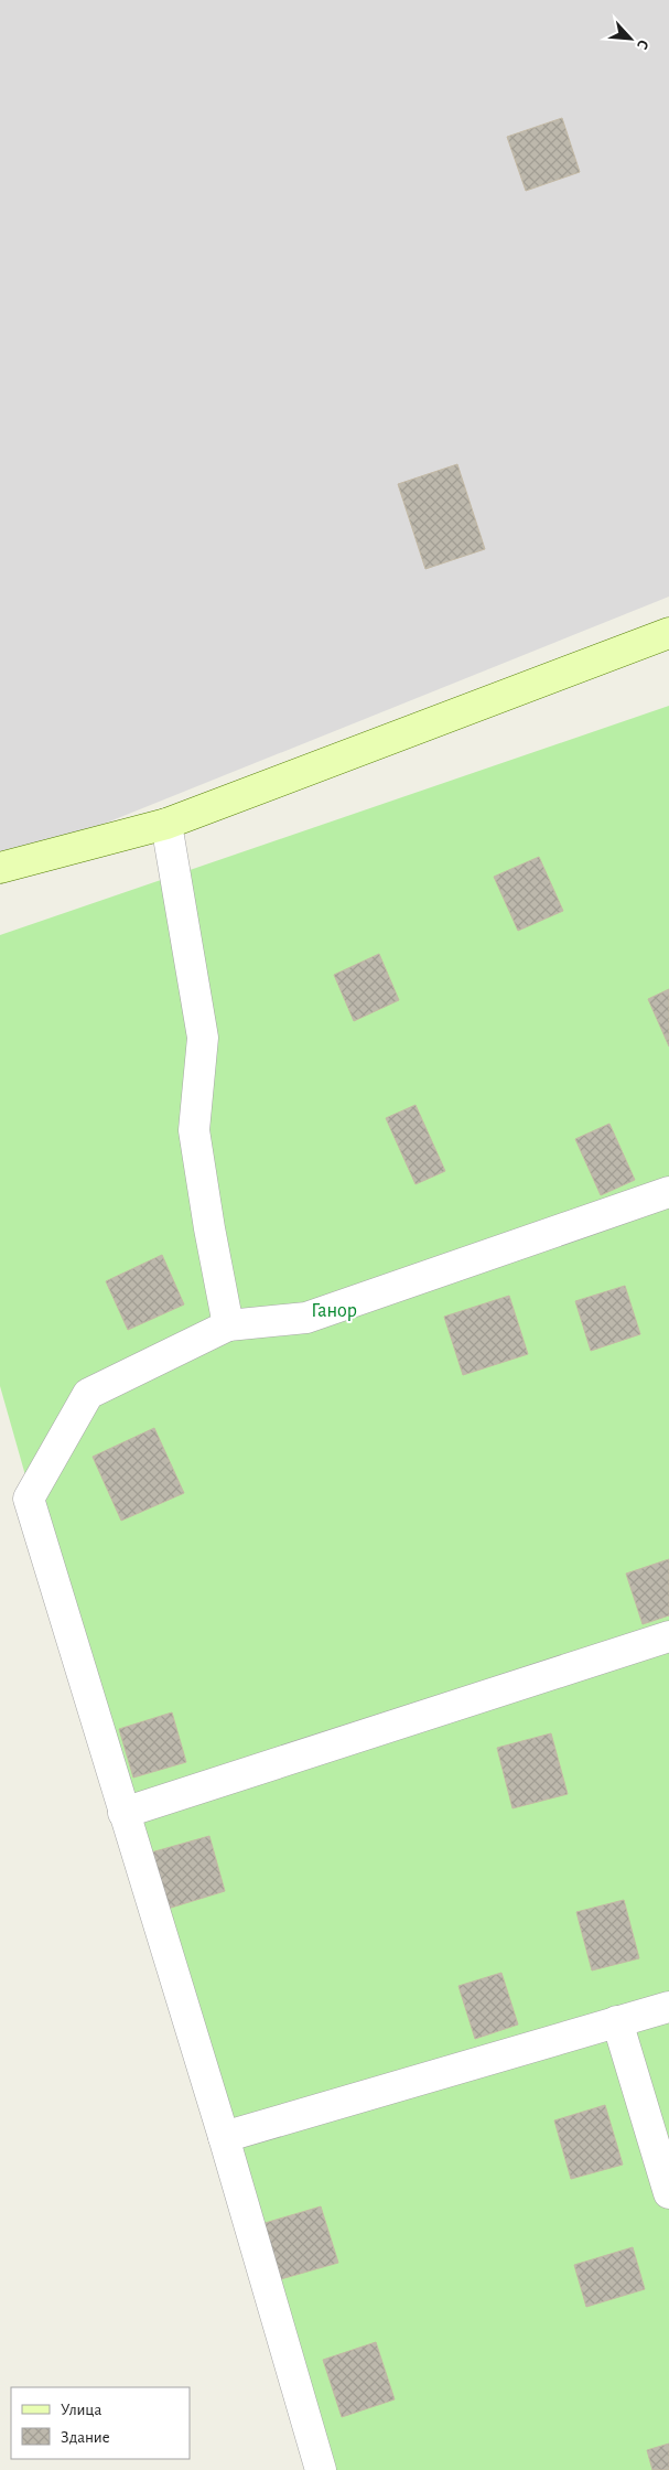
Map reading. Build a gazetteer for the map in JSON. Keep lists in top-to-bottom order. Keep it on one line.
{"parks":["Ганор"],"legend":["Улица","Здание"],"north":"bottom right"}
